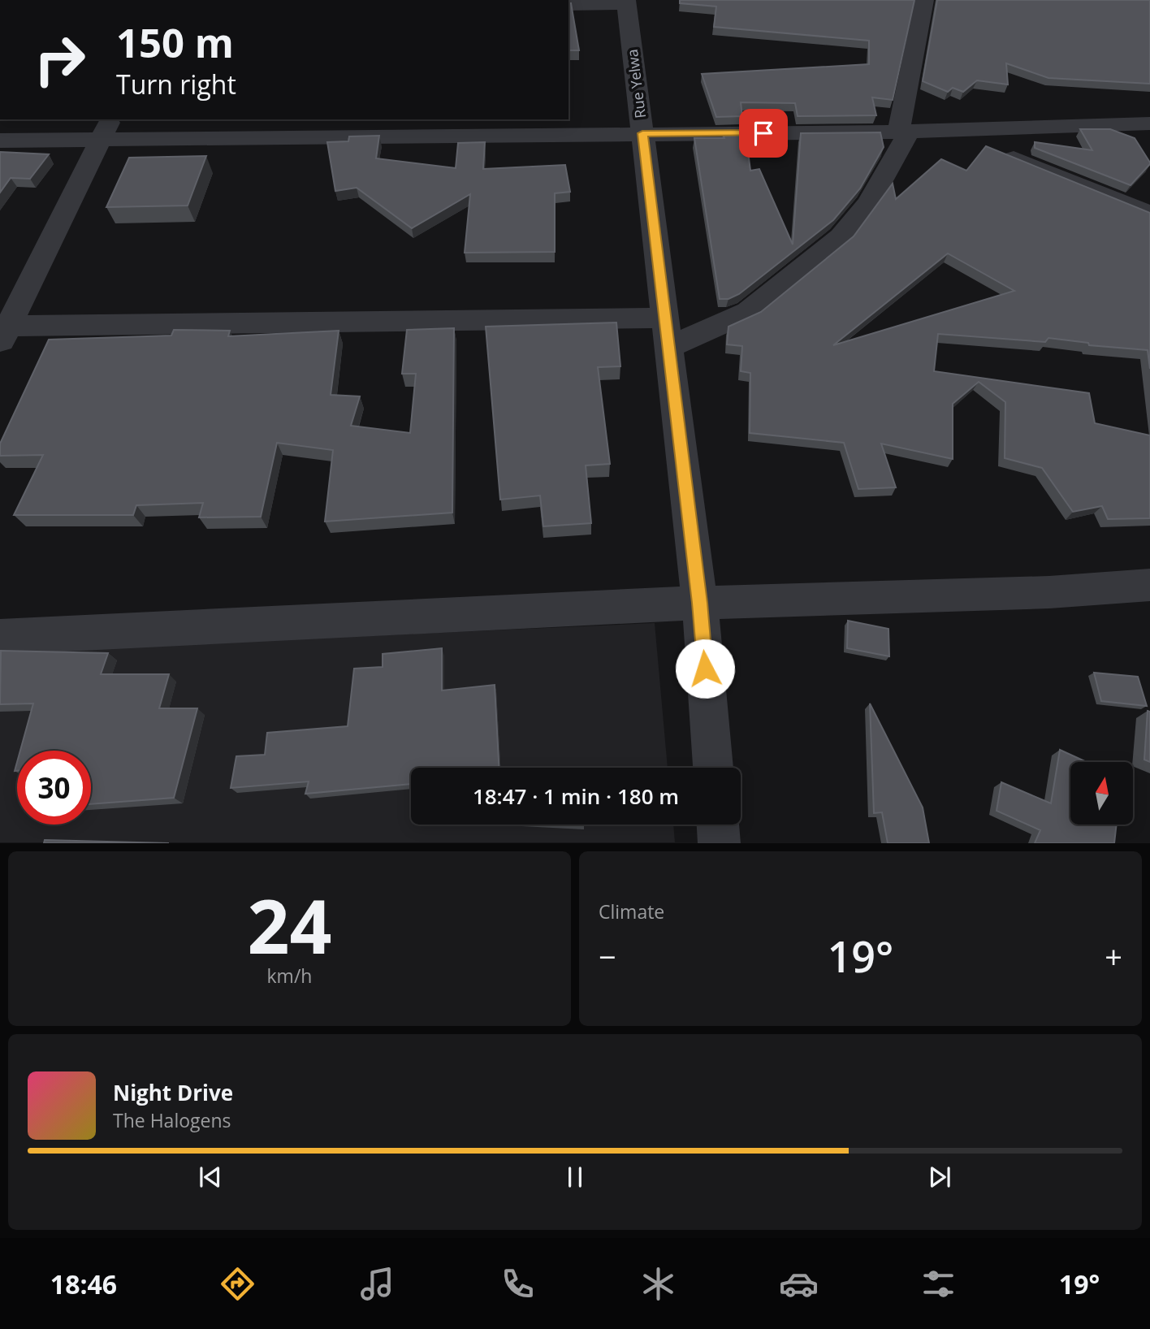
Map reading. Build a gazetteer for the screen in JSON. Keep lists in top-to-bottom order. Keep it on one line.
{"streets":{"street":["Rue Yelwa"]},"north":"top","page":{"turn":["150 m","Turn right"],"limit":"30","trip":"18:47 · 1 min · 180 m","tile":[["24","km/h"],"Climate"],"heat":["−","19°","+"],"song":["Night Drive","The Halogens"],"tabs":["18:46","19°"]}}
